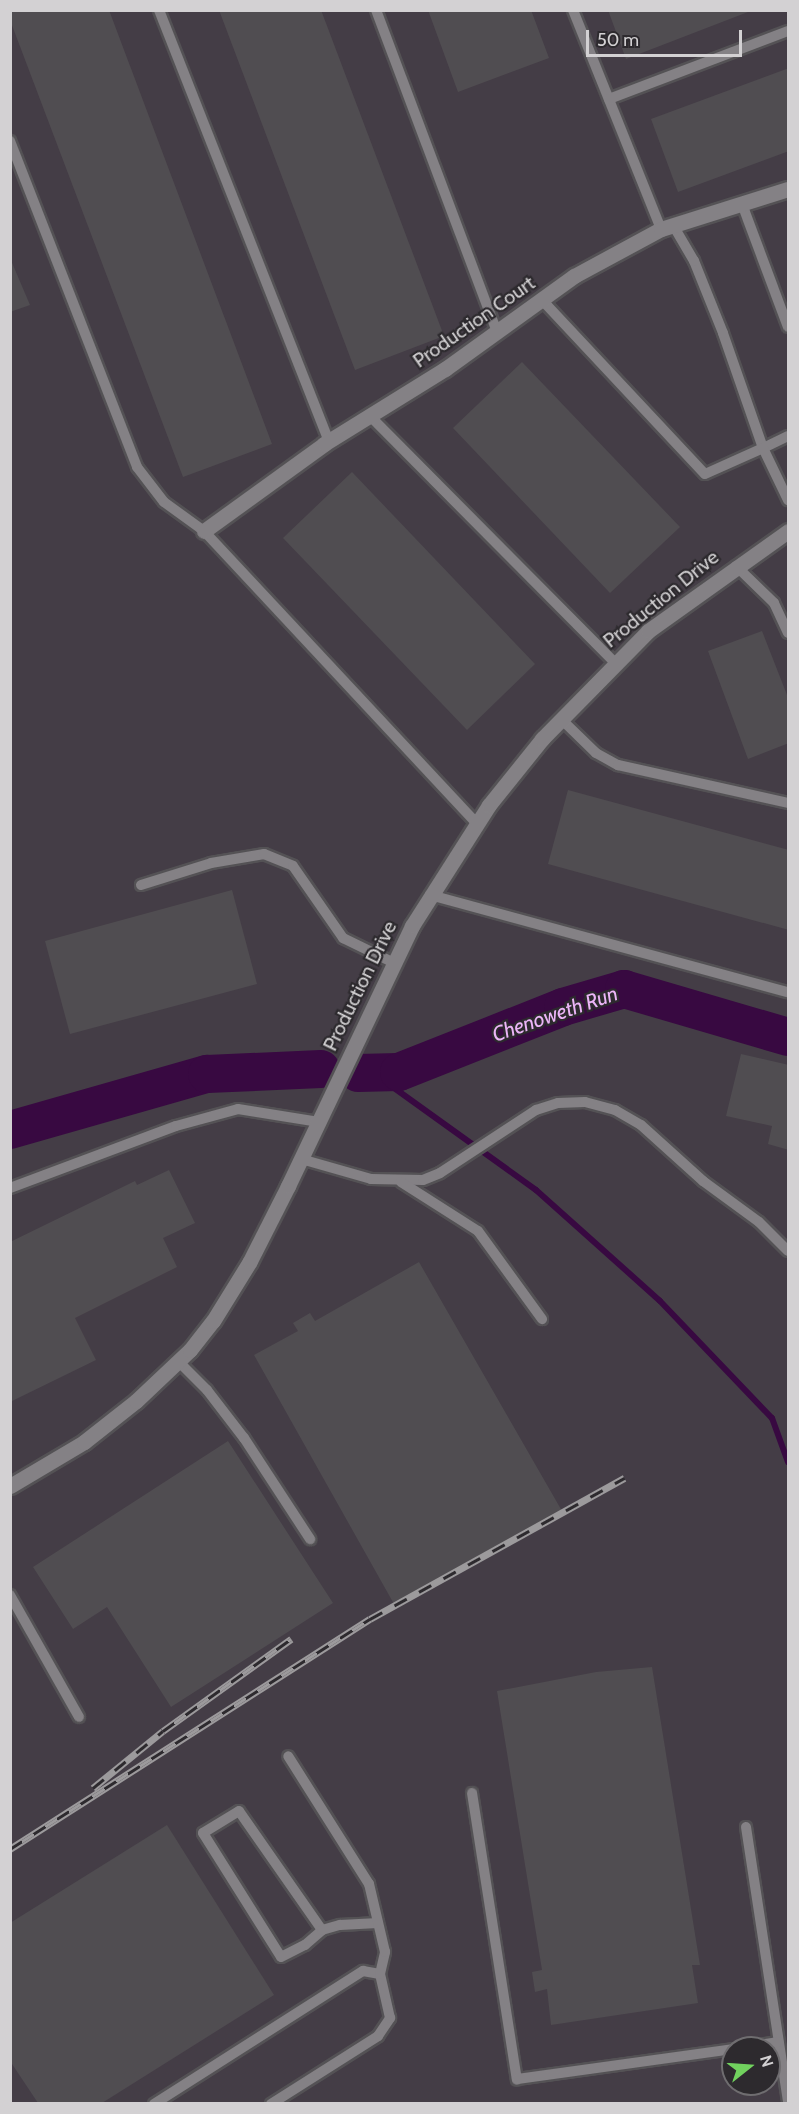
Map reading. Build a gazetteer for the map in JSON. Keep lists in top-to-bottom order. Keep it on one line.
{"streets":{"street":["Production Court","Production Drive"]},"water":["Chenoweth Run"],"scale_bar":"50 m","north":"right"}
